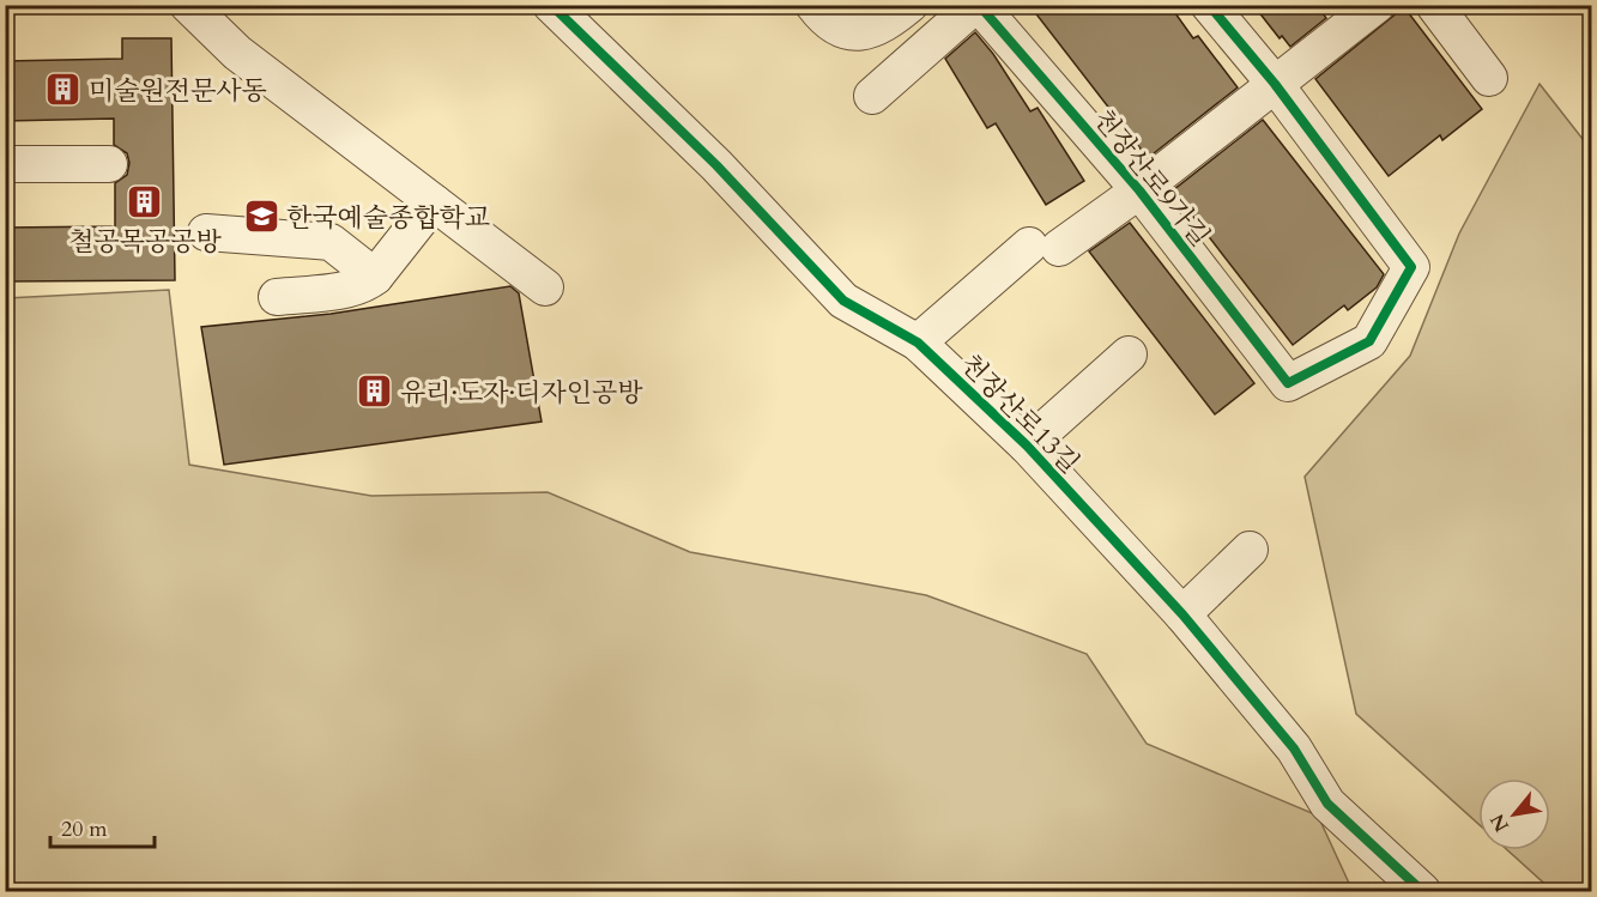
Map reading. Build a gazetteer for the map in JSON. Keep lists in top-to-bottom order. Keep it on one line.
{"streets":{"street":["천장산로9가길","천장산로13길"]},"crossings":[["천장산로9가길","천장산로13길"]],"places":{"building":["미술원전문사동","철공목공공방","유리·도자·디자인공방"],"school or university":["한국예술종합학교"]},"scale_bar":"20 m","north":"bottom left"}
